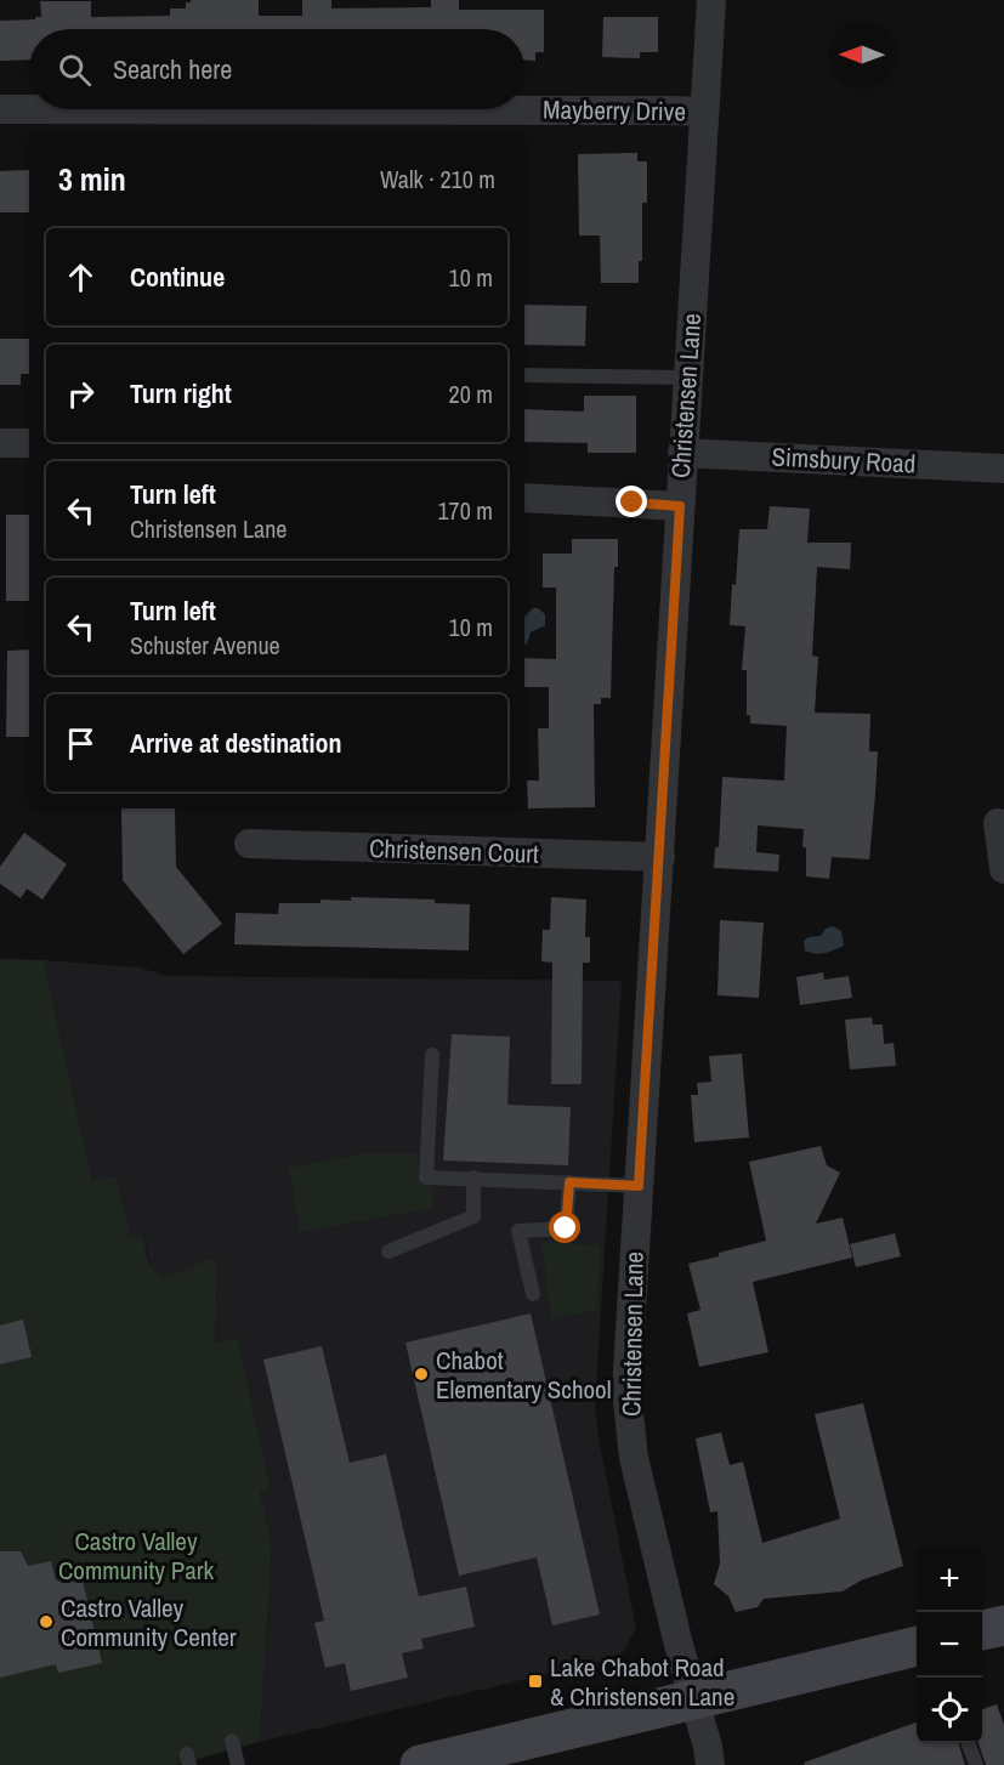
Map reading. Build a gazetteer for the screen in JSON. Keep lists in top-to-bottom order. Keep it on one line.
{"streets":{"street":["Mayberry Drive","Christensen Lane","Simsbury Road","Christensen Court"]},"crossings":[["Mayberry Drive","Christensen Lane"],["Christensen Lane","Simsbury Road"],["Christensen Lane","Christensen Court"]],"parks":["Castro Valley Community Park"],"places":{"other":["Chabot Elementary School","Castro Valley Community Center"],"transit":["Lake Chabot Road & Christensen Lane"]},"north":"left","page":{"search":"Search here","heading":["3 min","Walk · 210 m"],"list":[["Continue","10 m"],["Turn right","20 m"],["Turn left","Christensen Lane","170 m"],["Turn left","Schuster Avenue","10 m"],"Arrive at destination"],"map_buttons":["+","−"]}}
